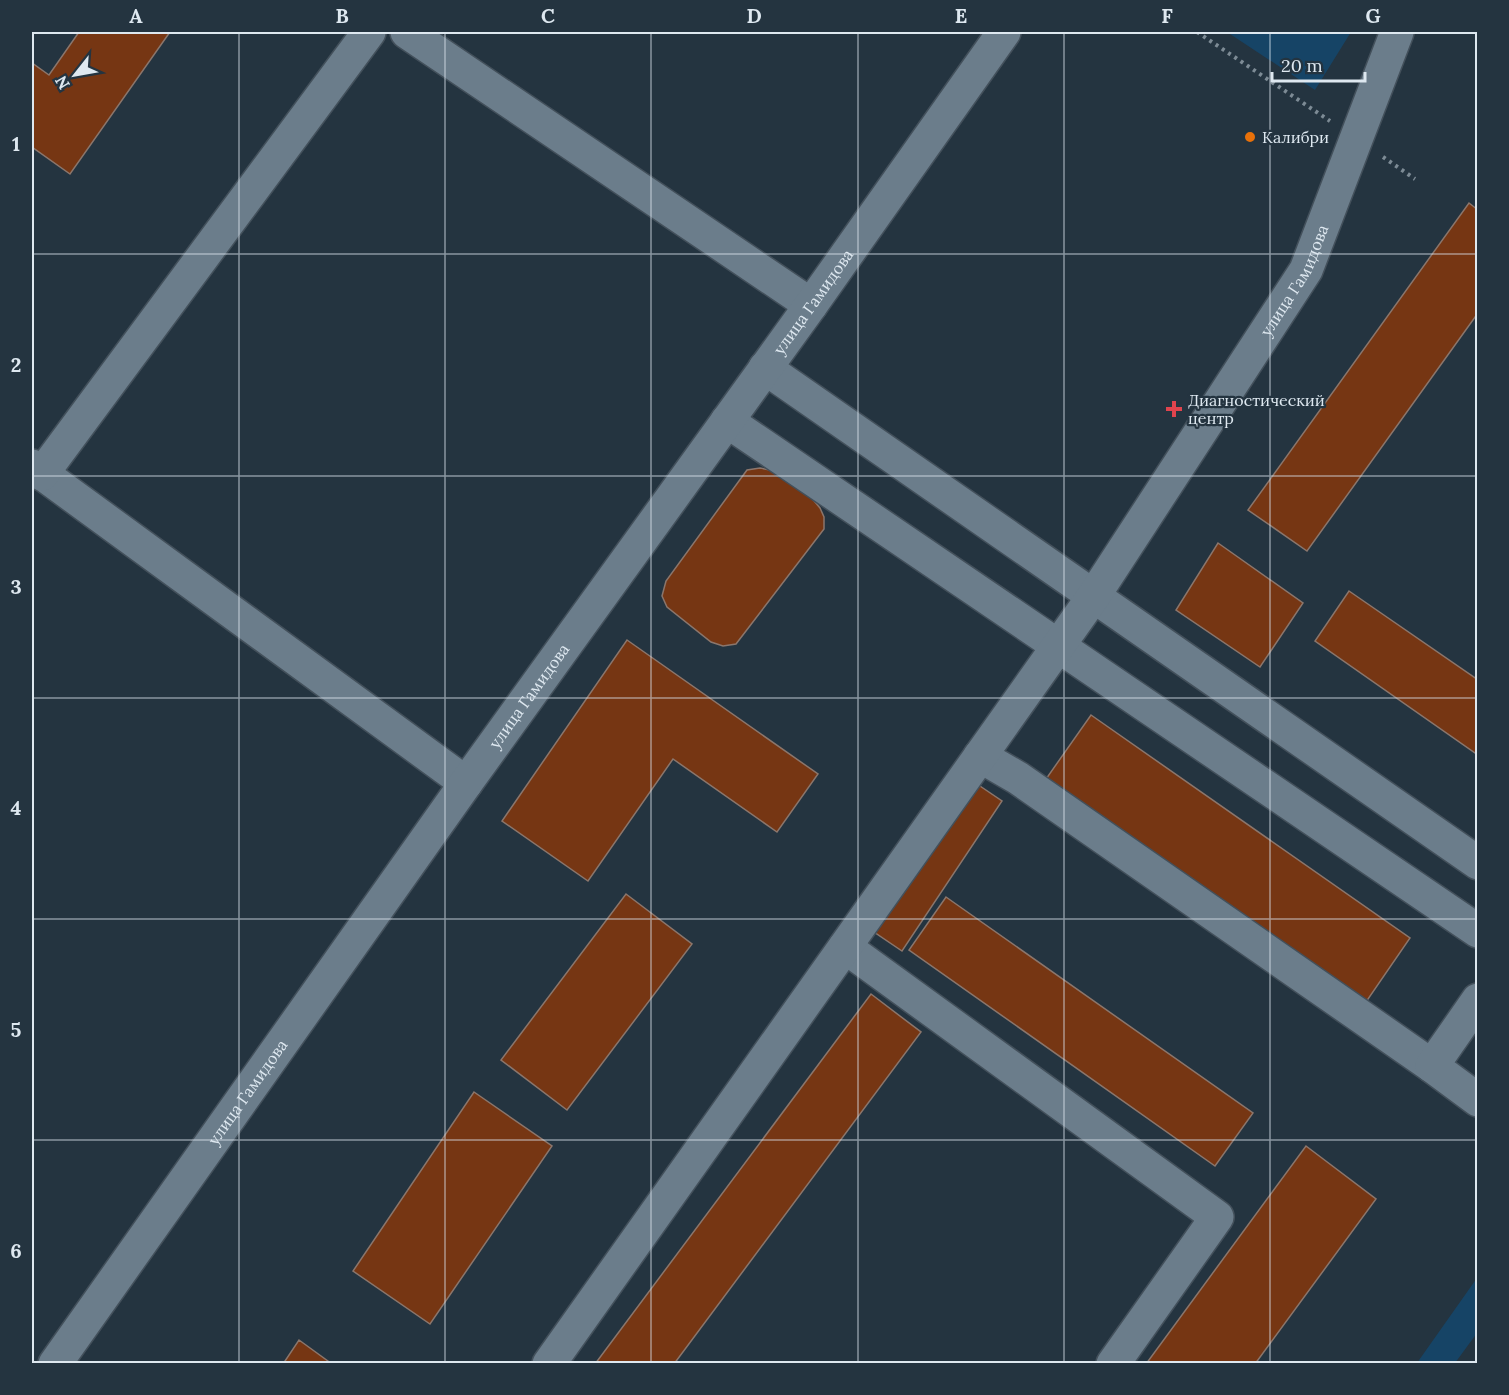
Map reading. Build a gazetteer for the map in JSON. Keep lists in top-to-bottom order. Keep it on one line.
{"streets":{"street":["улица Гамидова"]},"places":{"other":["Калибри"],"health":["Диагностический центр"]},"scale_bar":"20 m","north":"bottom left","grid":{"columns":["A","B","C","D","E","F","G"],"rows":["1","2","3","4","5","6"]}}
